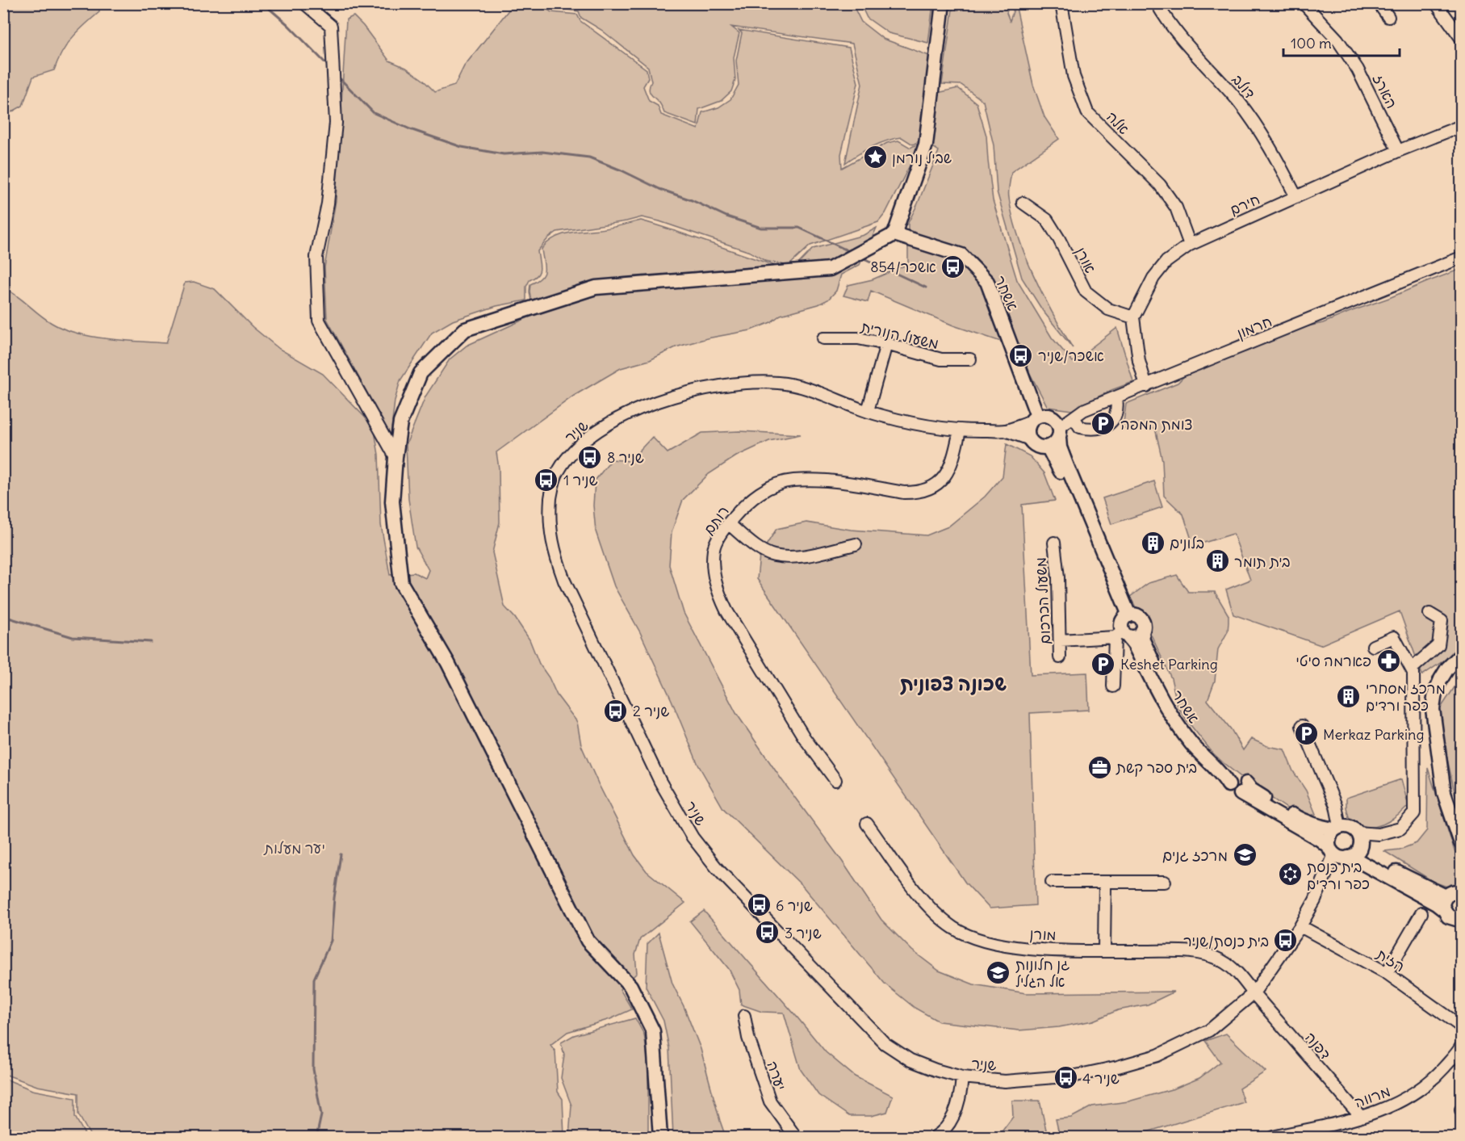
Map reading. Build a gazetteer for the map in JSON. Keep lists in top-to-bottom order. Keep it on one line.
{"streets":{"main road":["אשחר"],"street":["דולב","הארז","אלה","חירם","אורן","חרמון","משעול הנורית","שניר","רותם","משעול הכרכום","מורן","הזית","דפנה","יערה","מרווה"]},"crossings":[["דולב","חירם"],["הארז","חירם"],["אלה","חירם"],["חירם","אורן"],["אשחר","חרמון"],["אשחר","שניר"],["חרמון","שניר"],["שניר","רותם"],["שניר","מורן"],["שניר","הזית"],["שניר","דפנה"],["מורן","דפנה"],["דפנה","מרווה"]],"districts":["שכונה צפונית"],"parks":["יער מעלות"],"places":{"place":["שביל נורמן"],"bus stop":["אשכר/854","אשכר/שניר","שניר 8","שניר 1","שניר 2","שניר 6","שניר 3","בית כנסת/שניר","שניר 4"],"parking":["צומת המפה","Keshet Parking","Merkaz Parking"],"building":["בלונים","בית תומר","מרכז מסחרי כפר ורדים"],"pharmacy":["פארמה סיטי"],"office":["בית ספר קשת"],"school or university":["מרכז גנים","גן חלונות אל הגליל"],"synagogue":["בית כנסת כפר ורדים"]},"scale_bar":"100 m"}
